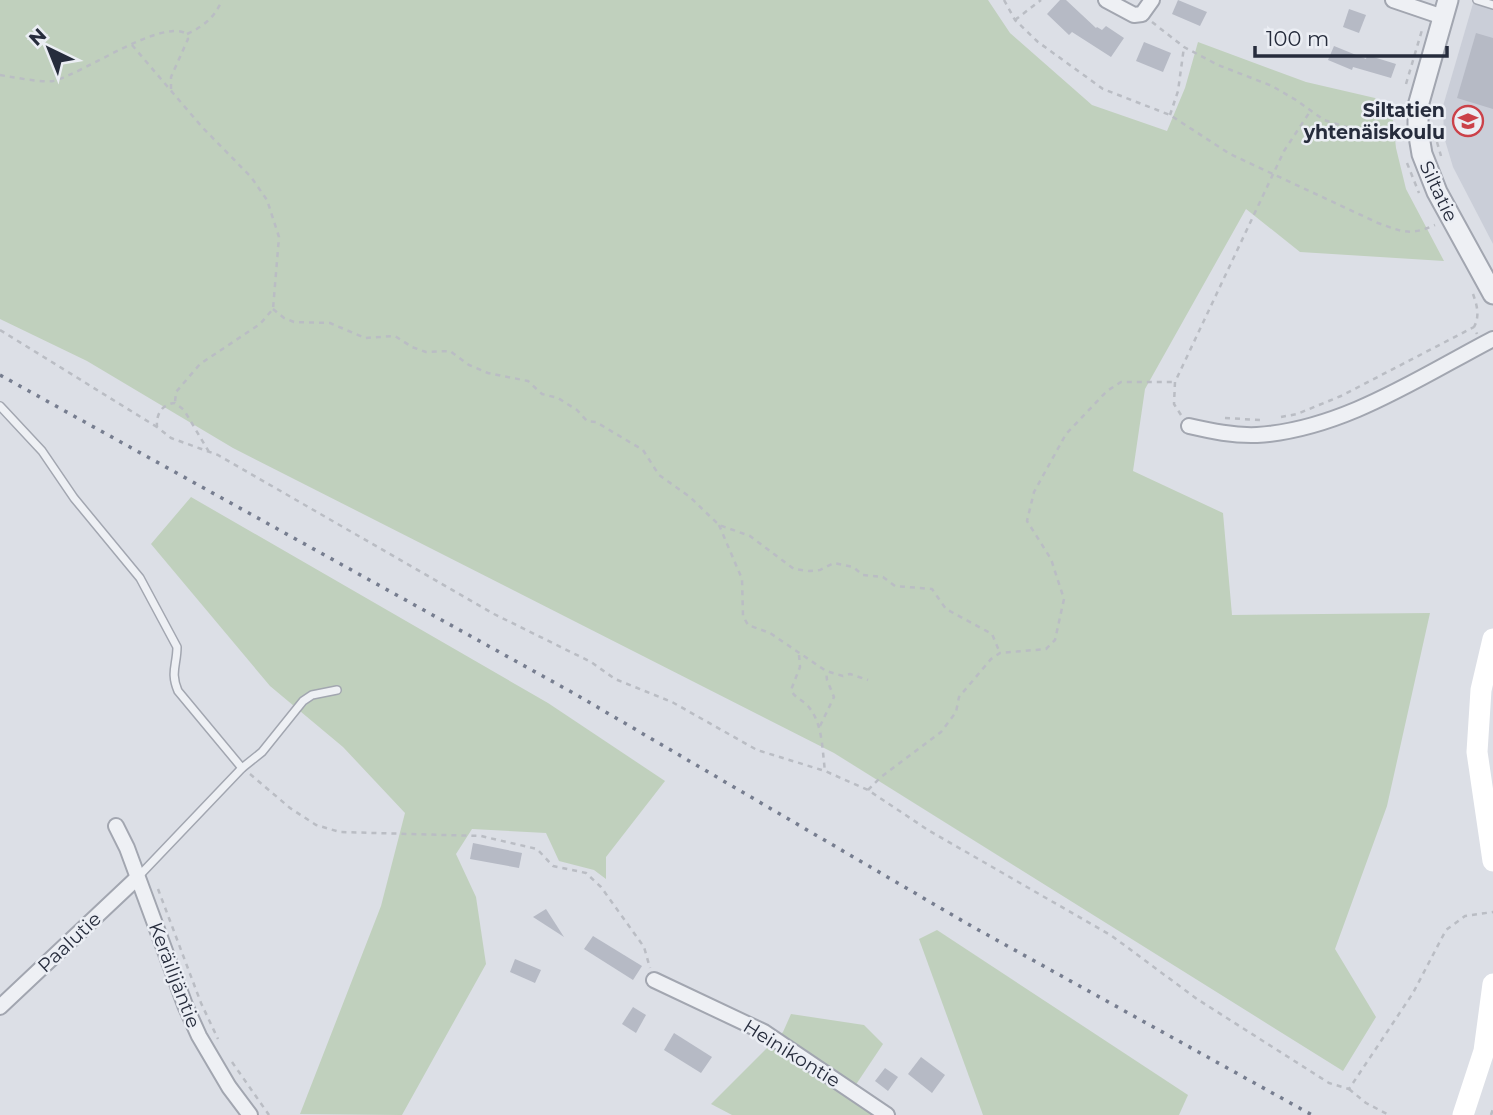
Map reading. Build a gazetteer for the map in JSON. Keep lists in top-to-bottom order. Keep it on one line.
{"streets":{"street":["Siltatie","Paalutie","Keräilijäntie","Heinikontie"]},"crossings":[["Paalutie","Keräilijäntie"]],"places":{"school or university":["Siltatien yhtenäiskoulu"]},"scale_bar":"100 m","north":"top left"}
